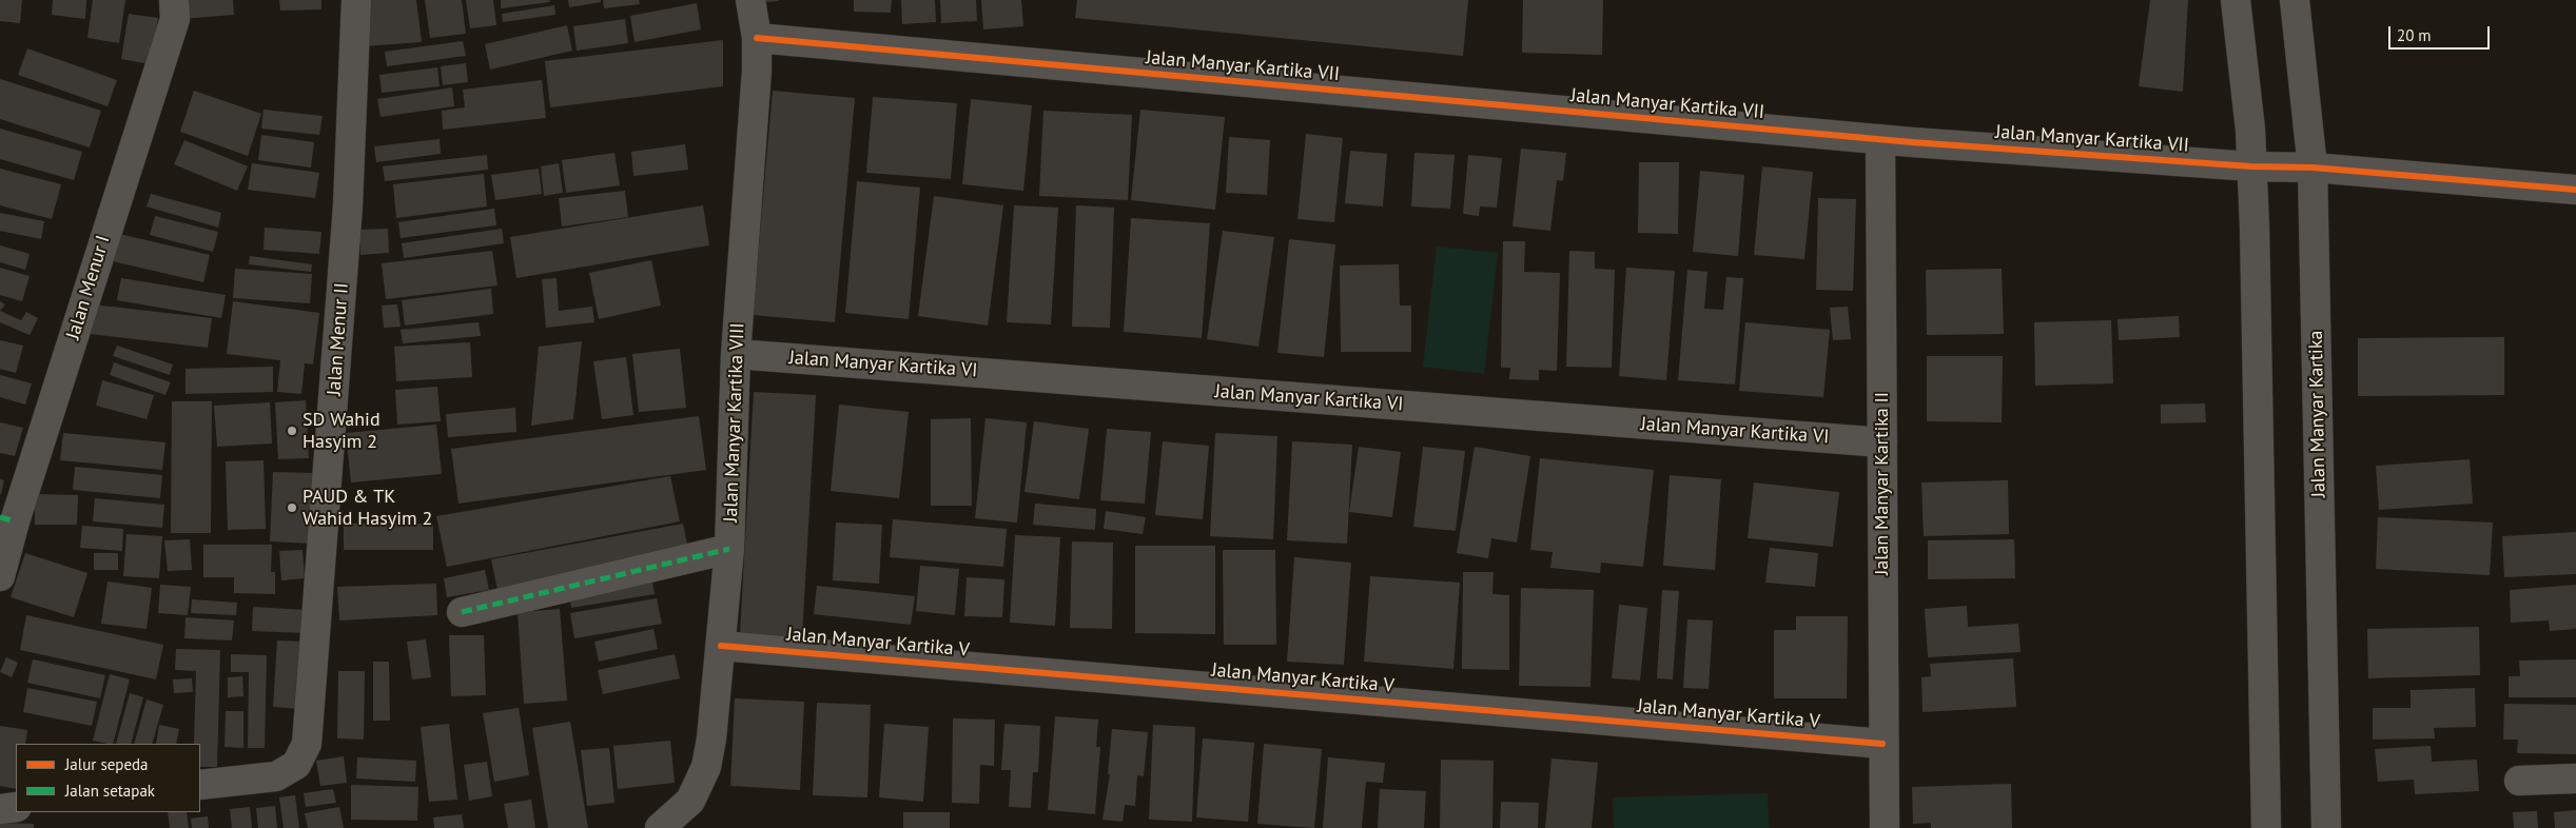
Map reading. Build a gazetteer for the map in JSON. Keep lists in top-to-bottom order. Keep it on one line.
{"streets":{"street":["Jalan Manyar Kartika VII","Jalan Menur I","Jalan Menur II","Jalan Manyar Kartika VI","Jalan Manyar Kartika","Jalan Manyar Kartika VIII","Jalan Manyar Kartika II","Jalan Manyar Kartika V"]},"crossings":[["Jalan Manyar Kartika VII","Jalan Manyar Kartika"],["Jalan Manyar Kartika VII","Jalan Manyar Kartika VIII"],["Jalan Manyar Kartika VII","Jalan Manyar Kartika II"],["Jalan Manyar Kartika VI","Jalan Manyar Kartika VIII"],["Jalan Manyar Kartika VI","Jalan Manyar Kartika II"],["Jalan Manyar Kartika VIII","Jalan Manyar Kartika V"],["Jalan Manyar Kartika II","Jalan Manyar Kartika V"]],"places":["SD Wahid Hasyim 2","PAUD & TK Wahid Hasyim 2"],"legend":["Jalur sepeda","Jalan setapak"],"scale_bar":"20 m"}
